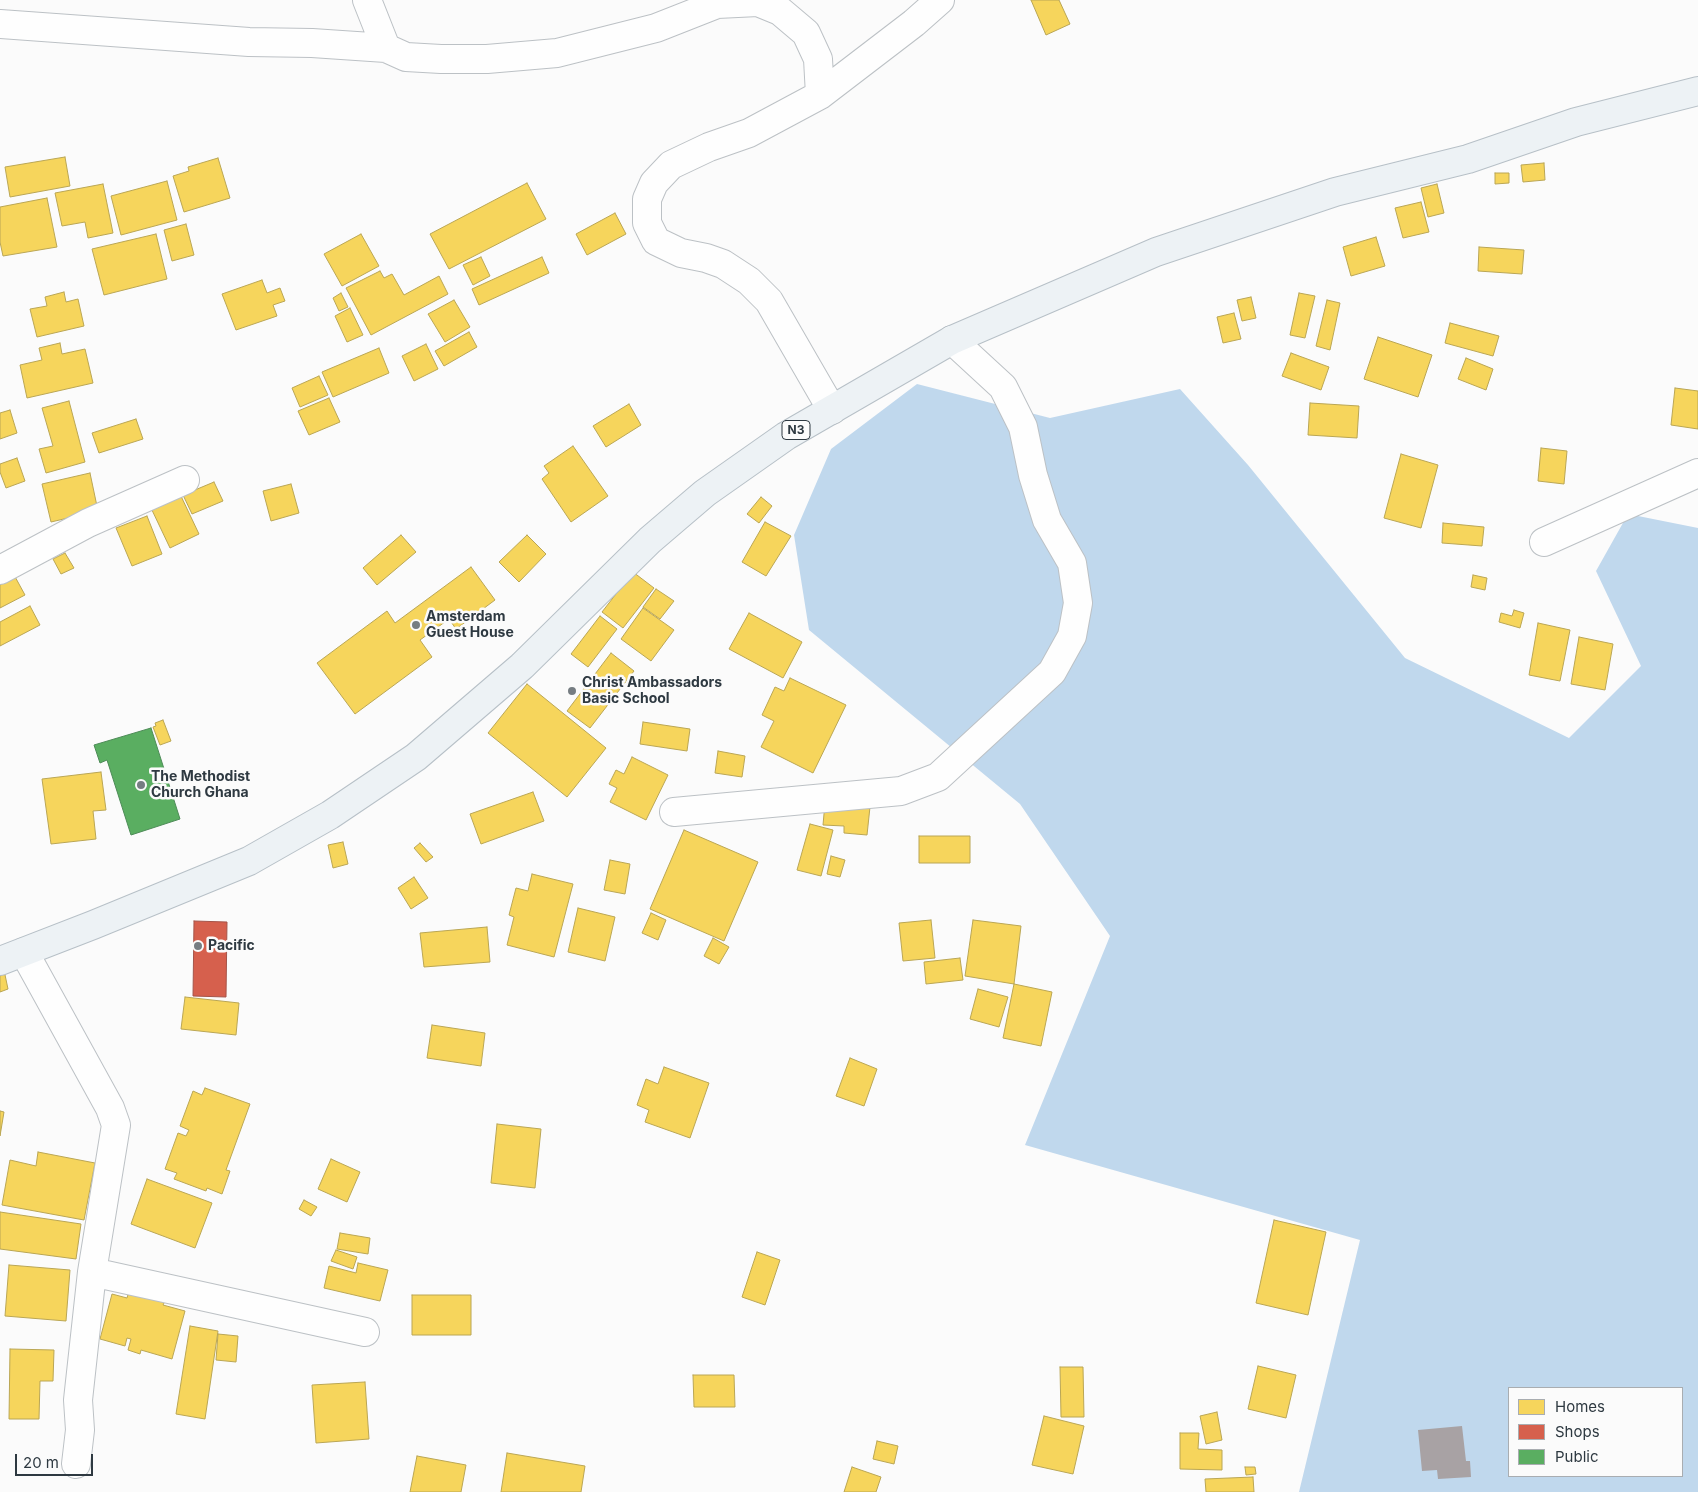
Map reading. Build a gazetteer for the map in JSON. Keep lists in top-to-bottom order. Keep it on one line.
{"streets":{"main road":["N3"]},"places":["Amsterdam Guest House","Christ Ambassadors Basic School","The Methodist Church Ghana","Pacific"],"legend":["Homes","Shops","Public"],"scale_bar":"20 m"}
